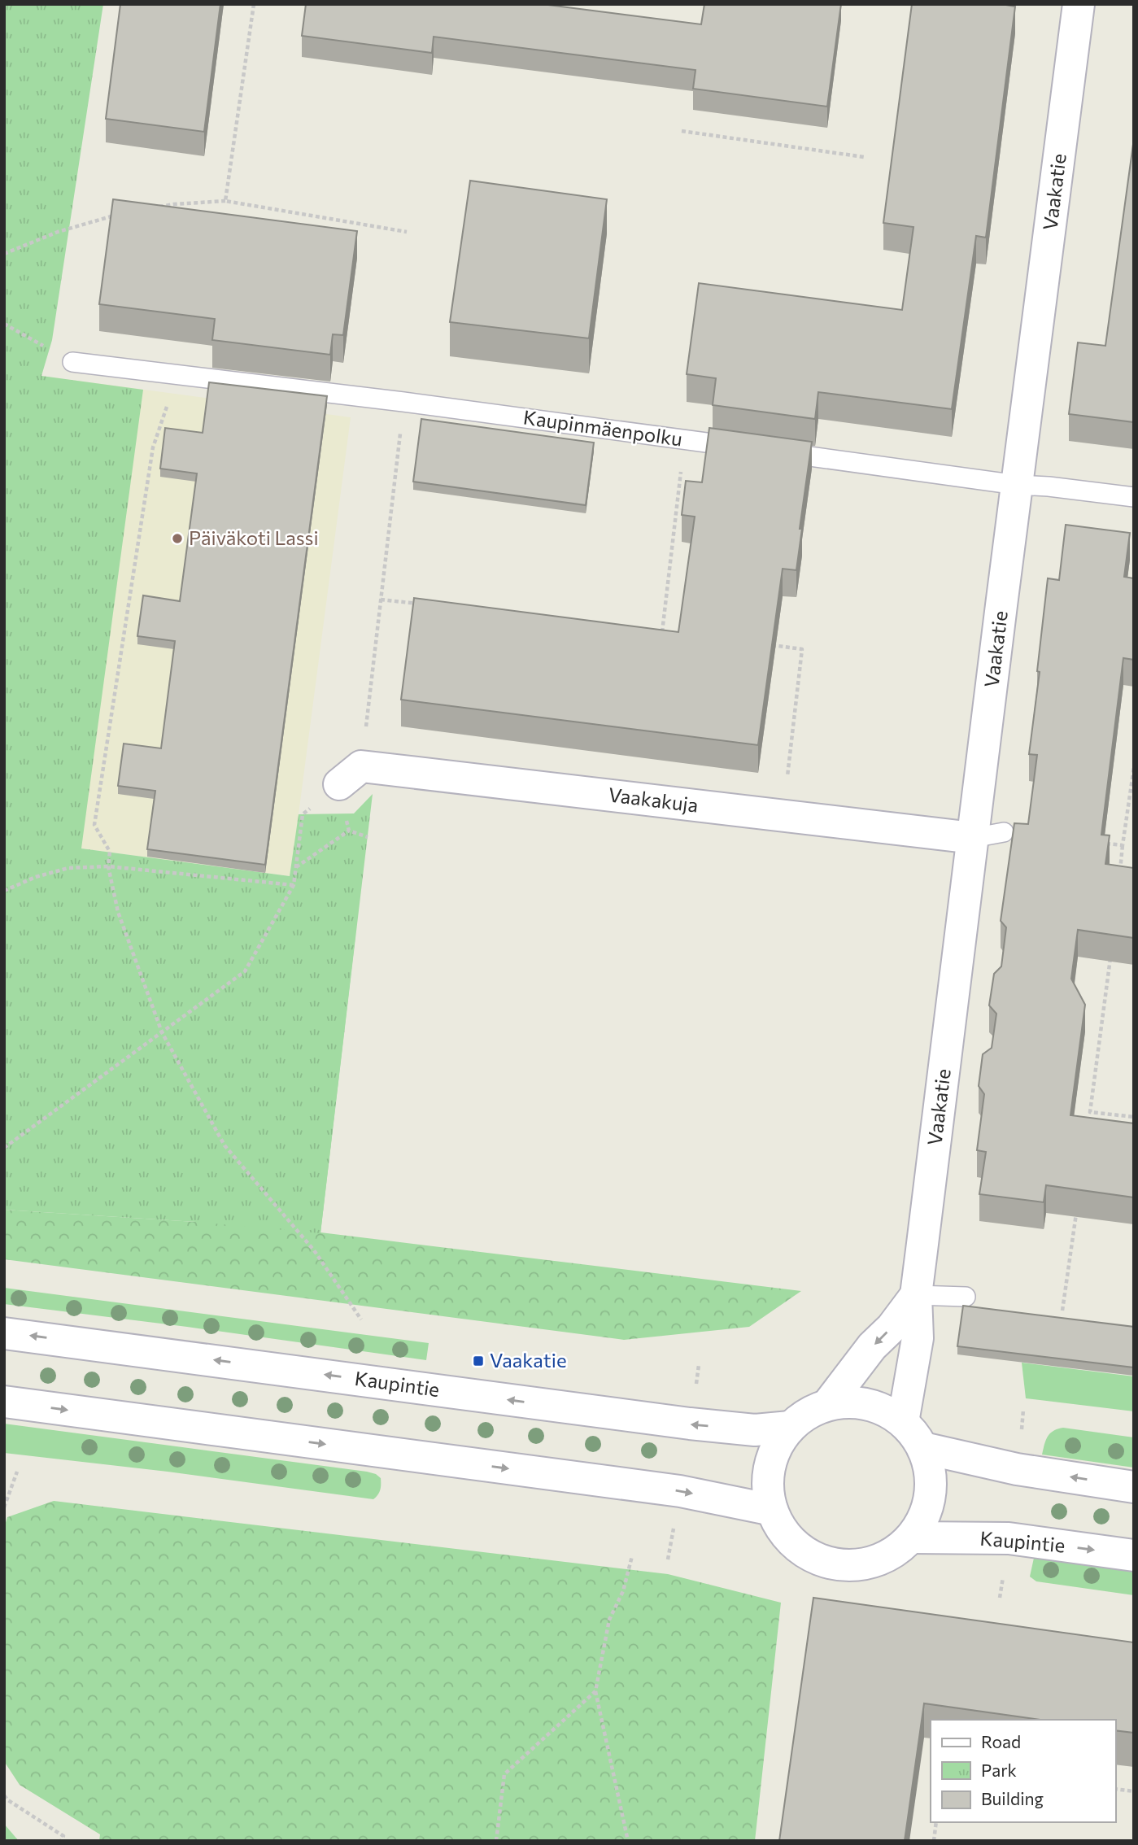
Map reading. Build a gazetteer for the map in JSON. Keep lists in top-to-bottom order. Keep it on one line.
{"streets":{"main road":["Vaakatie","Vaakakuja","Kaupintie"],"lane":["Kaupinmäenpolku"]},"crossings":[["Vaakatie","Vaakakuja"],["Vaakatie","Kaupintie"]],"places":{"other":["Päiväkoti Lassi"],"transit":["Vaakatie"]},"legend":["Road","Park","Building"]}
